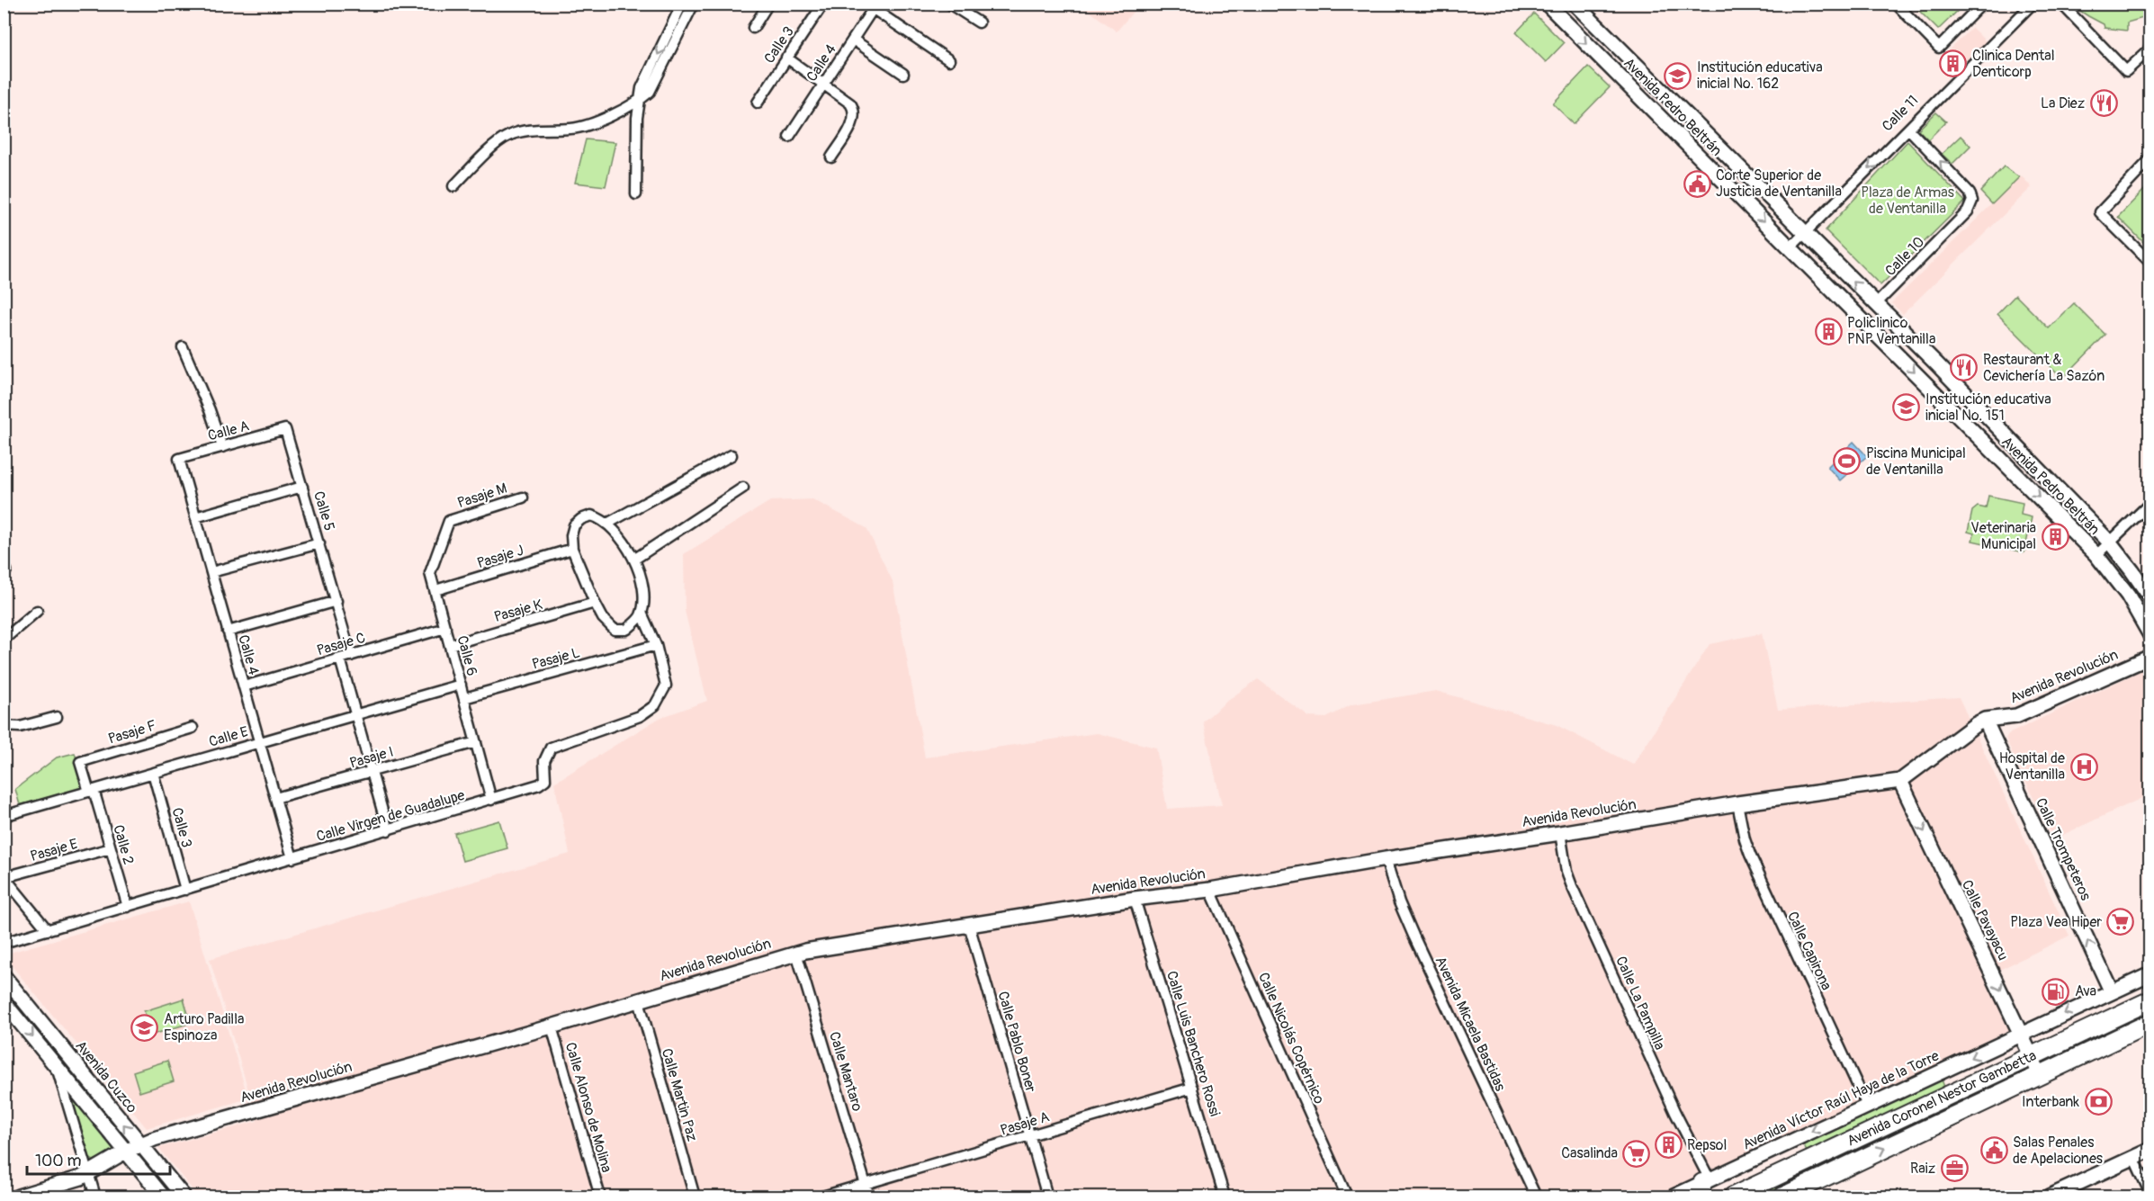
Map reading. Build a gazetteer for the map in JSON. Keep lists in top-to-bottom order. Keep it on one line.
{"streets":{"highway":["Avenida Coronel Nestor Gambetta"],"street":["Calle 3","Calle 4","Avenida Pedro Beltrán","Calle 11","Calle 10","Calle A","Pasaje M","Calle 5","Pasaje J","Pasaje K","Pasaje C","Calle 6","Pasaje L","Avenida Revolución","Pasaje F","Calle E","Pasaje I","Calle Virgen de Guadalupe","Calle 2","Calle Trompeteros","Pasaje E","Calle Pavayacu","Calle Capirona","Calle La Pampilla","Avenida Micaela Bastidas","Calle Nicolás Copérnico","Calle Pablo Boner","Calle Luis Banchero Rossi","Calle Mantaro","Avenida Cuzco","Calle Martin Paz","Avenida Víctor Raúl Haya de la Torre","Calle Alonso de Molina","Pasaje A"]},"crossings":[["Calle 3","Calle E"],["Calle 3","Calle Virgen de Guadalupe"],["Calle 4","Calle A"],["Calle 4","Pasaje C"],["Calle 4","Calle E"],["Calle 4","Pasaje I"],["Calle 4","Calle Virgen de Guadalupe"],["Avenida Pedro Beltrán","Calle 11"],["Avenida Pedro Beltrán","Calle 10"],["Calle 11","Calle 10"],["Calle A","Calle 5"],["Pasaje M","Calle 6"],["Calle 5","Pasaje C"],["Pasaje J","Calle 6"],["Pasaje K","Calle 6"],["Pasaje C","Calle 6"],["Calle 6","Pasaje L"],["Calle 6","Calle E"],["Calle 6","Pasaje I"],["Calle 6","Calle Virgen de Guadalupe"],["Pasaje L","Calle Virgen de Guadalupe"],["Avenida Revolución","Calle Trompeteros"],["Avenida Revolución","Calle Pavayacu"],["Avenida Revolución","Calle Capirona"],["Avenida Revolución","Calle La Pampilla"],["Avenida Revolución","Avenida Micaela Bastidas"],["Avenida Revolución","Calle Nicolás Copérnico"],["Avenida Revolución","Calle Pablo Boner"],["Avenida Revolución","Calle Luis Banchero Rossi"],["Avenida Revolución","Calle Mantaro"],["Avenida Revolución","Avenida Cuzco"],["Avenida Revolución","Calle Martin Paz"],["Avenida Revolución","Calle Alonso de Molina"],["Pasaje F","Calle 2"],["Calle E","Calle 2"],["Calle Virgen de Guadalupe","Calle 2"],["Calle 2","Pasaje E"],["Calle Trompeteros","Avenida Víctor Raúl Haya de la Torre"],["Calle Pavayacu","Avenida Coronel Nestor Gambetta"],["Calle Pavayacu","Avenida Víctor Raúl Haya de la Torre"],["Calle Capirona","Avenida Víctor Raúl Haya de la Torre"],["Calle La Pampilla","Avenida Víctor Raúl Haya de la Torre"],["Calle Pablo Boner","Pasaje A"],["Calle Luis Banchero Rossi","Pasaje A"],["Calle Mantaro","Pasaje A"]],"one_way":["Calle 11","Calle Trompeteros","Calle Pavayacu","Avenida Víctor Raúl Haya de la Torre"],"parks":["Plaza de Armas de Ventanilla"],"places":{"building":["Clinica Dental Denticorp","Policlinico PNP Ventanilla","Veterinaria Municipal","Repsol"],"school or university":["Institución educativa inicial No. 162","Institución educativa inicial No. 151","Arturo Padilla Espinoza"],"restaurant":["La Diez","Restaurant & Cevichería La Sazón"],"public building":["Corte Superior de Justicia de Ventanilla","Salas Penales de Apelaciones"],"sports":["Piscina Municipal de Ventanilla"],"hospital":["Hospital de Ventanilla"],"supermarket":["Plaza Vea Hiper","Casalinda"],"fuel station":["Ava"],"bank":["Interbank"],"office":["Raiz"]},"scale_bar":"100 m"}
